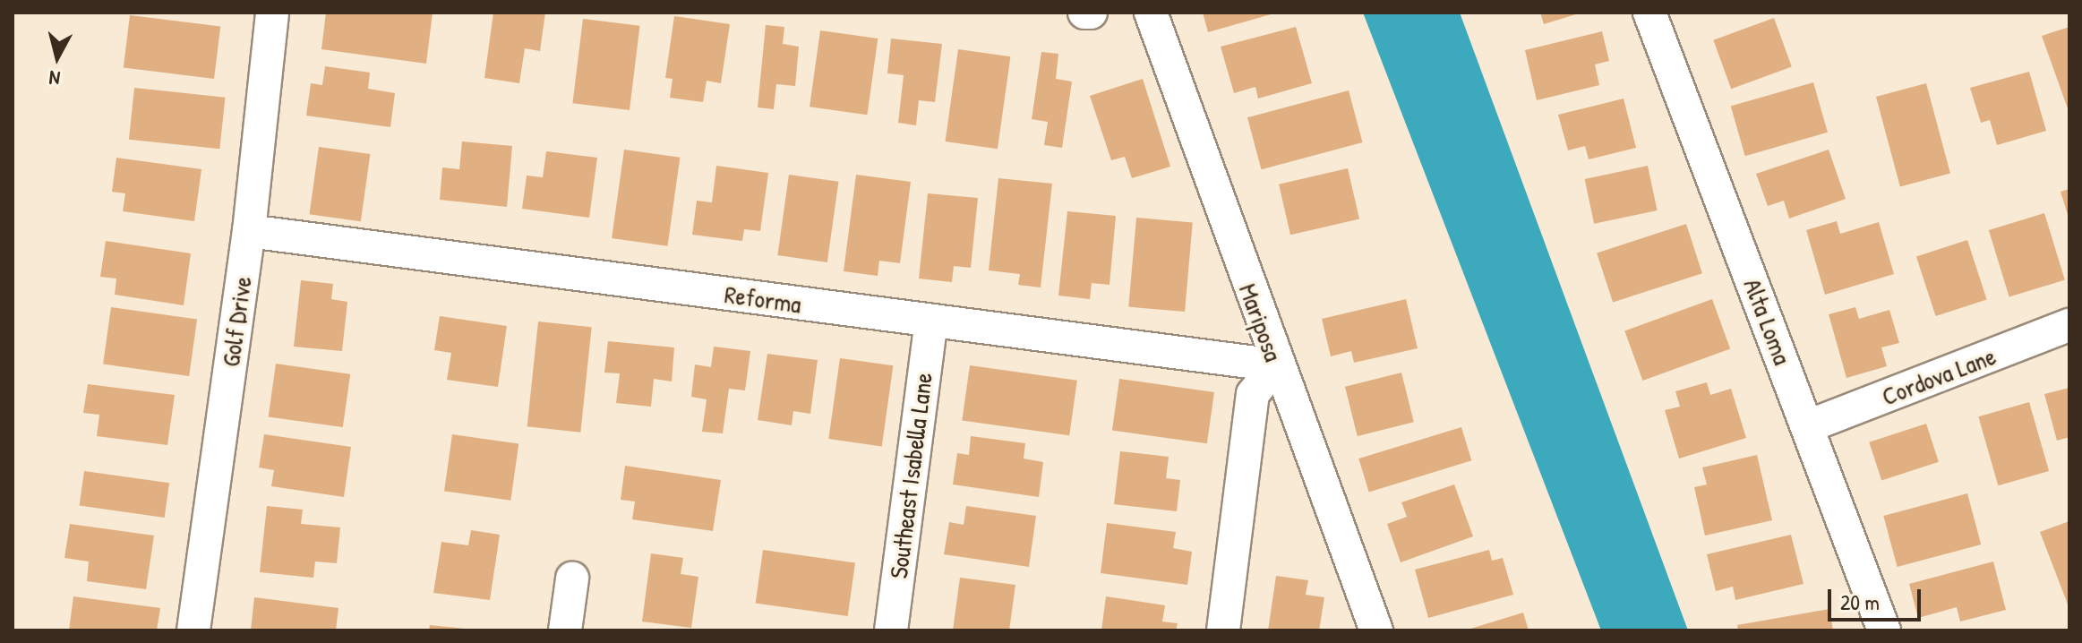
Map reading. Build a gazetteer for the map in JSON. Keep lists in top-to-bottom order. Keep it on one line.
{"streets":{"street":["Reforma","Golf Drive","Alta Loma","Mariposa","Cordova Lane","Southeast Isabella Lane"]},"crossings":[["Reforma","Golf Drive"],["Reforma","Mariposa"],["Reforma","Southeast Isabella Lane"],["Alta Loma","Cordova Lane"]],"scale_bar":"20 m","north":"bottom"}
